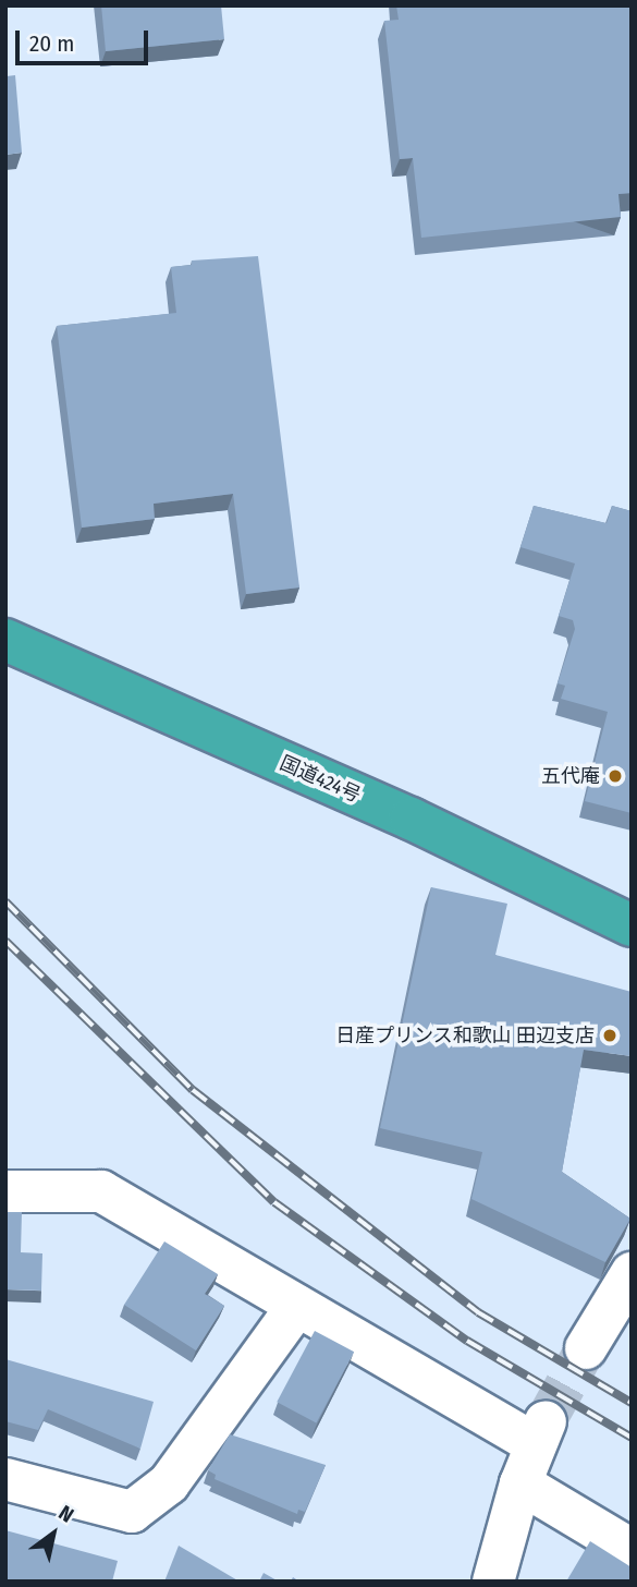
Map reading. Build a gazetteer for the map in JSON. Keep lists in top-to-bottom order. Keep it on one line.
{"streets":{"highway":["国道424号"]},"places":["五代庵","日産プリンス和歌山 田辺支店"],"scale_bar":"20 m","north":"top right"}
